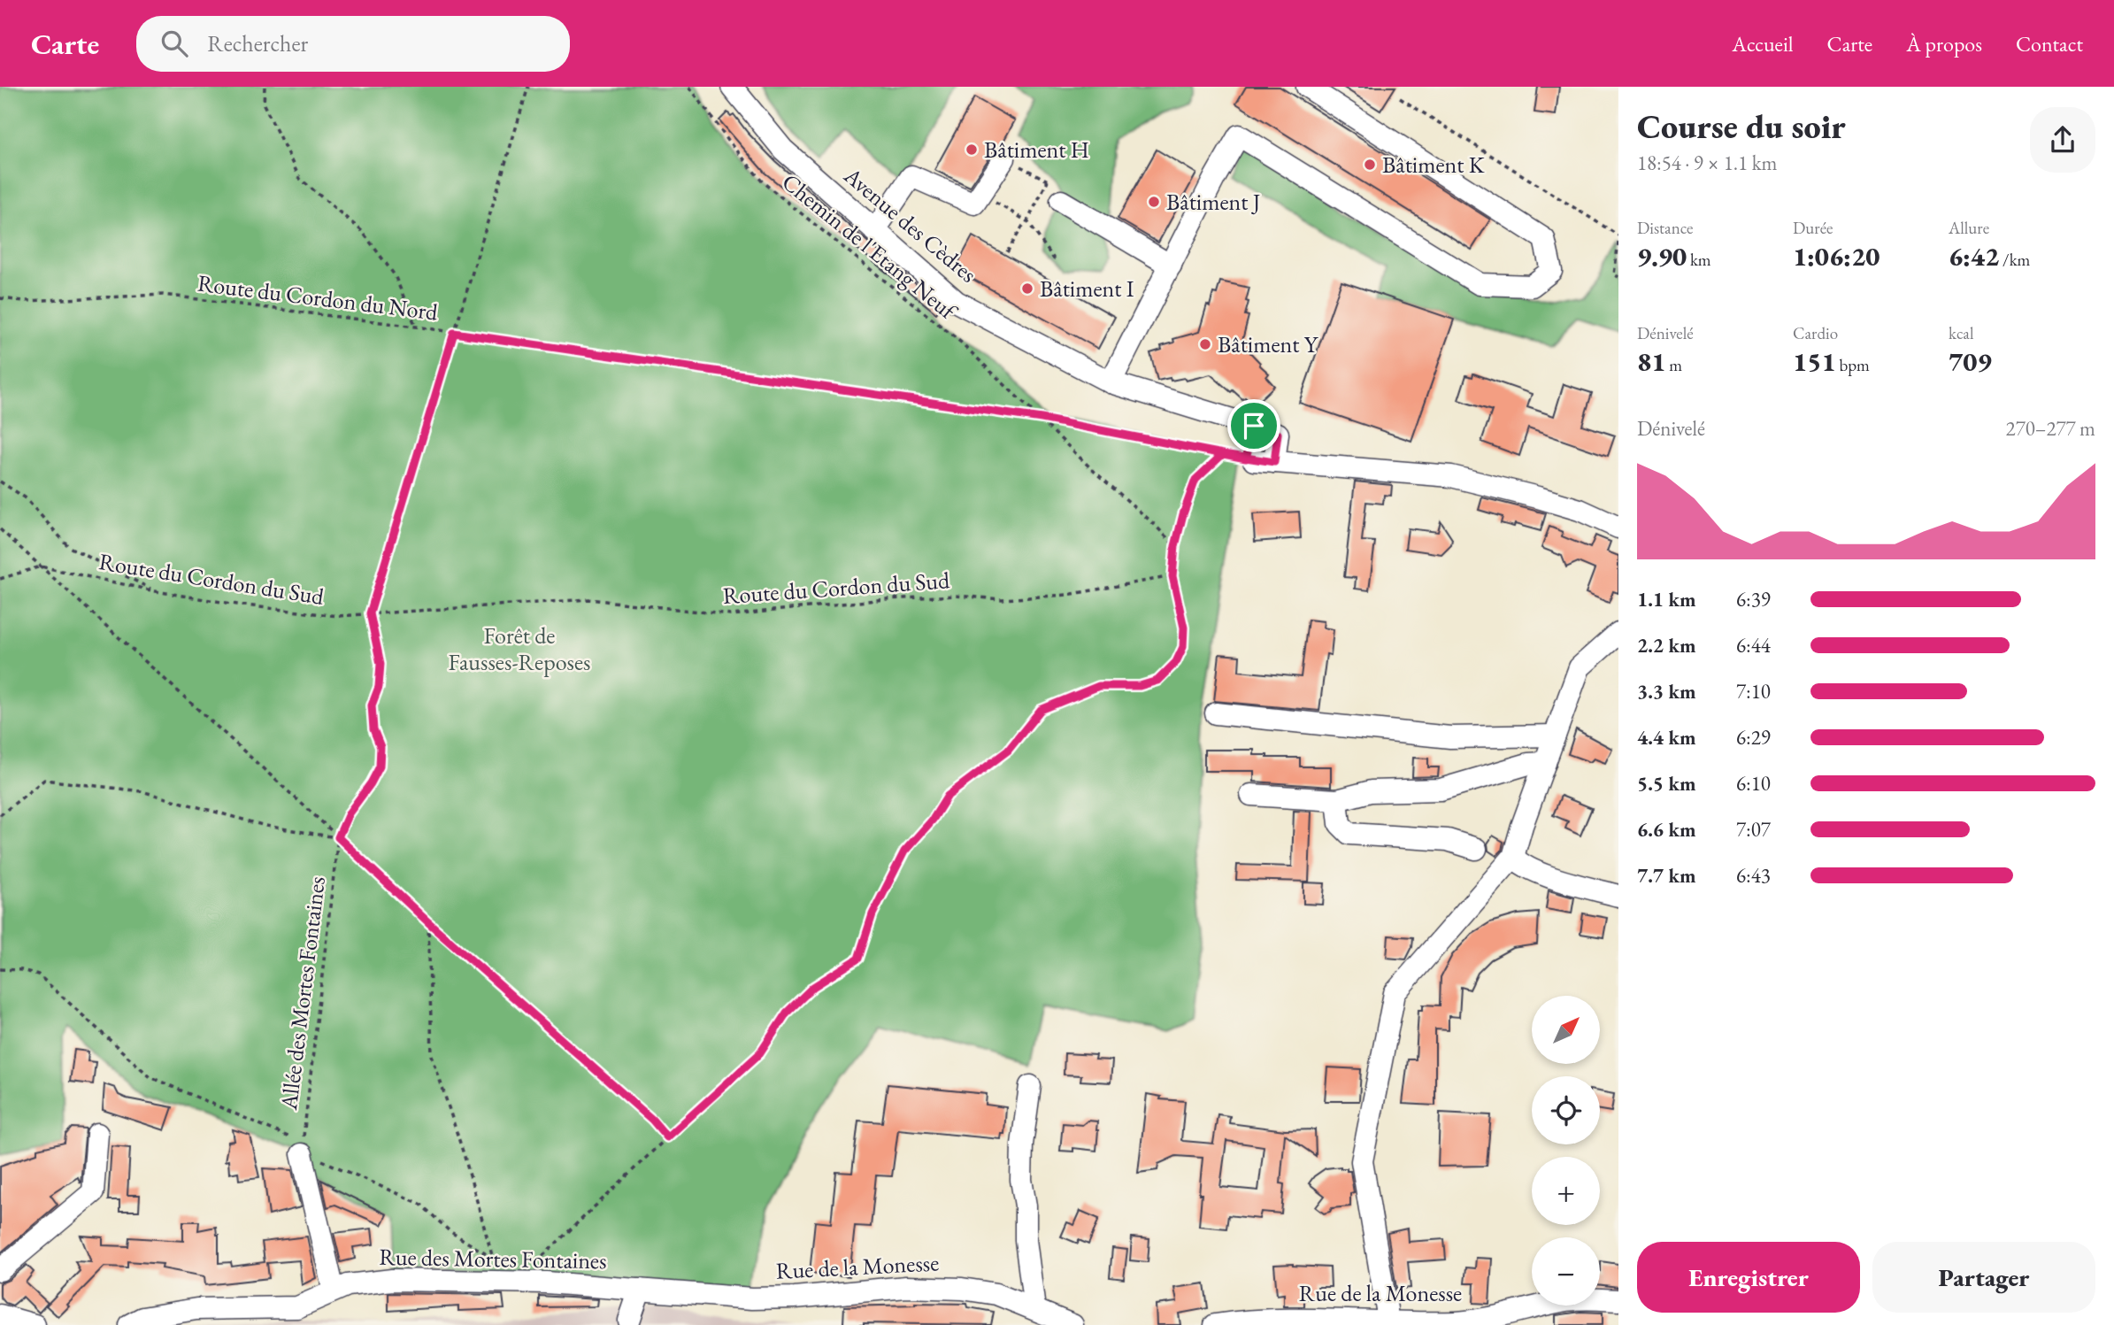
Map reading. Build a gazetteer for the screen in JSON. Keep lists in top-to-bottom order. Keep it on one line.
{"streets":{"street":["Avenue des Cèdres","Rue des Mortes Fontaines","Rue de la Monesse"],"path":["Chemin de l'Etang Neuf","Route du Cordon du Nord","Route du Cordon du Sud","Allée des Mortes Fontaines"]},"crossings":[["Avenue des Cèdres","Route du Cordon du Nord"],["Chemin de l'Etang Neuf","Route du Cordon du Nord"],["Route du Cordon du Sud","Allée des Mortes Fontaines"],["Rue des Mortes Fontaines","Rue de la Monesse"]],"parks":["Forêt de Fausses-Reposes"],"places":["Bâtiment H","Bâtiment K","Bâtiment J","Bâtiment I","Bâtiment Y"],"north":"top right","page":{"header":"Carte","search":"Rechercher","nav":["Accueil","Carte","À propos","Contact"],"heading":["Course du soir","18:54 · 9 × 1.1 km"],"stats":[["Distance","9.90 km"],["Durée","1:06:20"],["Allure","6:42 /km"],["Dénivelé","81 m"],["Cardio","151 bpm"],["kcal","709"]],"chart":["Dénivelé","270–277 m"],"list":[{"name":"1.1 km","note":"6:39"},{"name":"2.2 km","note":"6:44"},{"name":"3.3 km","note":"7:10"},{"name":"4.4 km","note":"6:29"},{"name":"5.5 km","note":"6:10"},{"name":"6.6 km","note":"7:07"},{"name":"7.7 km","note":"6:43"}],"map_buttons":["+","−"],"buttons":["Enregistrer","Partager"]}}
